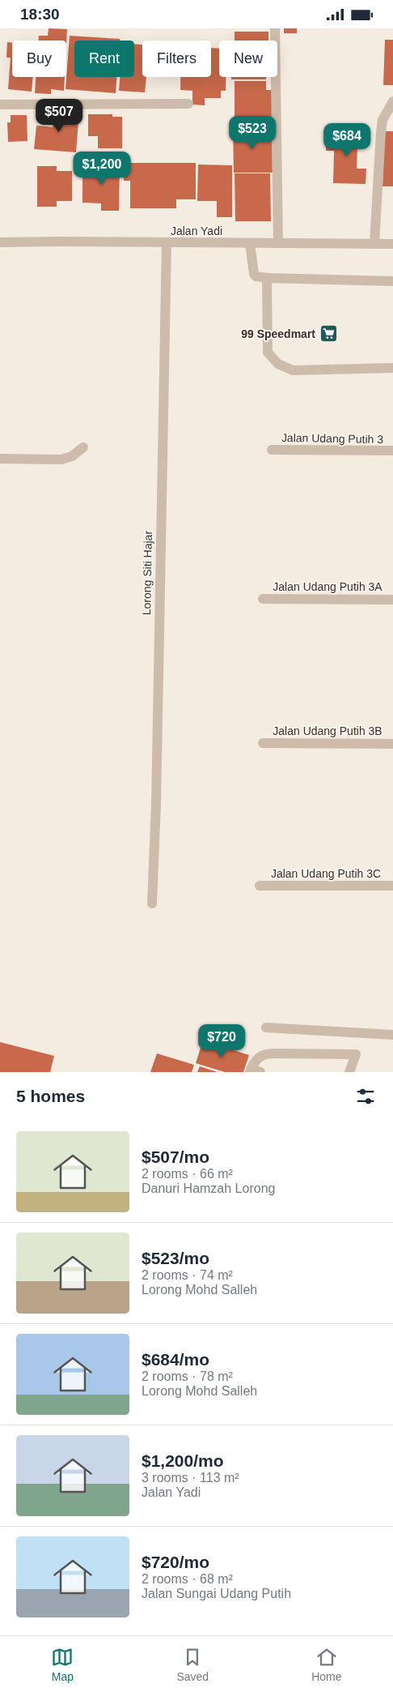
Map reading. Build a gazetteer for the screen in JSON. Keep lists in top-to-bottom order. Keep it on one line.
{"streets":{"street":["Jalan Yadi","Jalan Udang Putih 3","Lorong Siti Hajar","Jalan Udang Putih 3A","Jalan Udang Putih 3B","Jalan Udang Putih 3C"]},"crossings":[["Jalan Yadi","Lorong Siti Hajar"]],"places":{"supermarket":["99 Speedmart"]},"page":{"status":"18:30","chip":["Buy","Rent","Filters","New"],"price":["$507","$523","$684","$1,200","$720"],"heading":"5 homes","list":[{"name":"$507/mo","note":"2 rooms · 66 m² · Danuri Hamzah Lorong"},{"name":"$523/mo","note":"2 rooms · 74 m² · Lorong Mohd Salleh"},{"name":"$684/mo","note":"2 rooms · 78 m² · Lorong Mohd Salleh"},{"name":"$1,200/mo","note":"3 rooms · 113 m² · Jalan Yadi"},{"name":"$720/mo","note":"2 rooms · 68 m² · Jalan Sungai Udang Putih"}],"tabs":["Map","Saved","Home"]}}
